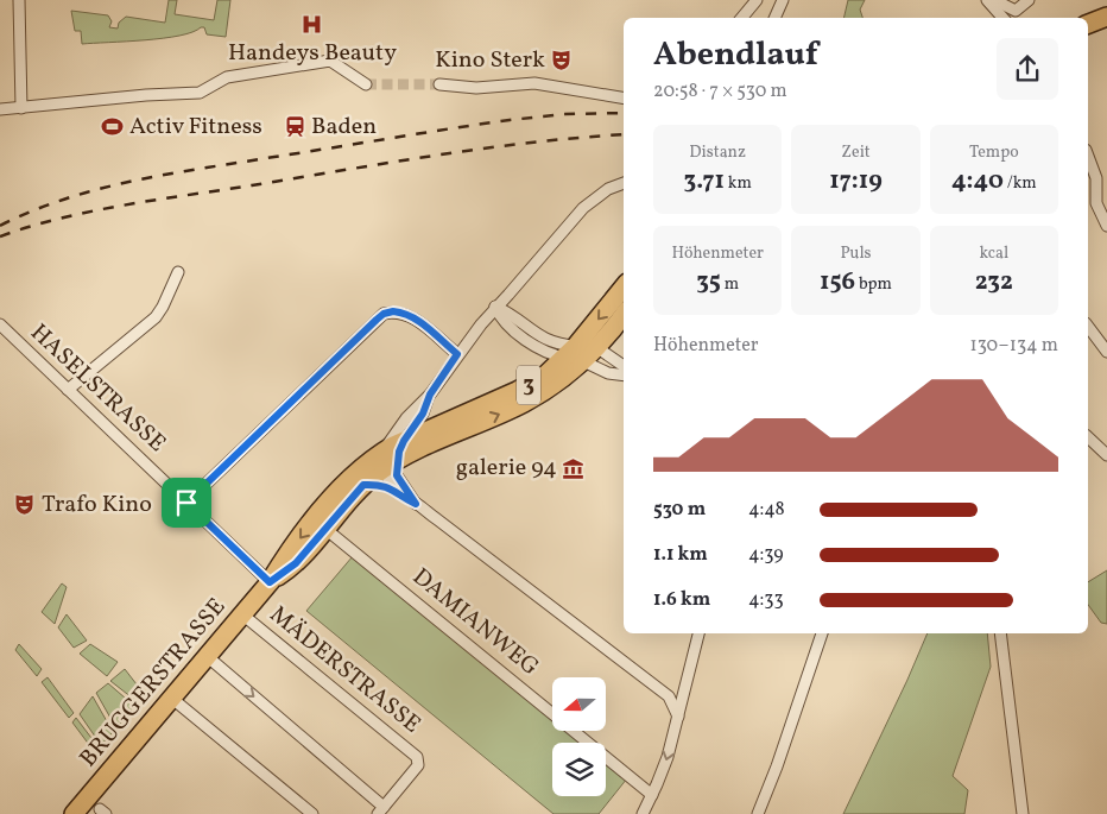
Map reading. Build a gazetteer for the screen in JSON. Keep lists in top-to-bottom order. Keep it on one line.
{"streets":{"main road":["3","BRUGGERSTRASSE"],"street":["HASELSTRASSE","DAMIANWEG","MÄDERSTRASSE"]},"crossings":[["HASELSTRASSE","BRUGGERSTRASSE"],["DAMIANWEG","BRUGGERSTRASSE"],["MÄDERSTRASSE","BRUGGERSTRASSE"]],"places":{"hospital":["Handeys Beauty"],"theatre":["Kino Sterk","Trafo Kino"],"sports":["Activ Fitness"],"station":["Baden"],"museum":["galerie 94"]},"north":"left","page":{"heading":["Abendlauf","20:58 · 7 × 530 m"],"stats":[["Distanz","3.71 km"],["Zeit","17:19"],["Tempo","4:40 /km"],["Höhenmeter","35 m"],["Puls","156 bpm"],["kcal","232"]],"chart":["Höhenmeter","130–134 m"],"list":[{"name":"530 m","note":"4:48"},{"name":"1.1 km","note":"4:39"},{"name":"1.6 km","note":"4:33"}]}}
